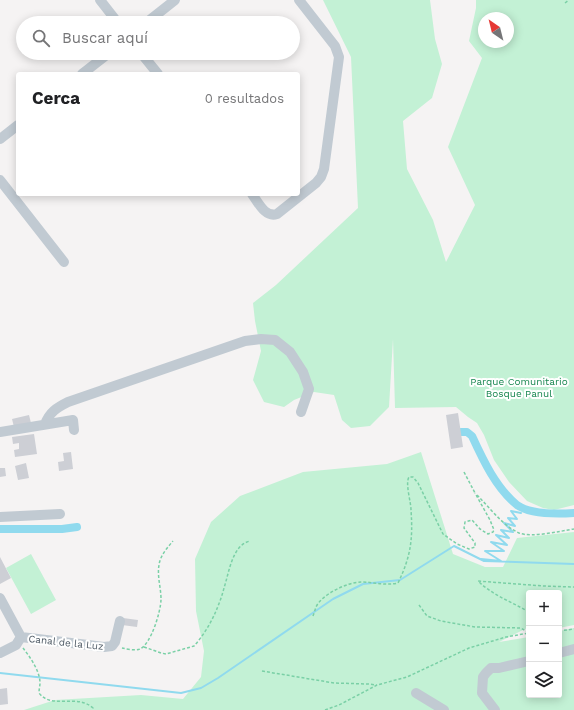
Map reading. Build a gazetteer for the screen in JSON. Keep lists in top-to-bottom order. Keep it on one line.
{"streets":{"street":["Canal de la Luz"]},"parks":["Parque Comunitario Bosque Panul"],"north":"top left","page":{"search":"Buscar aquí","heading":["Cerca","0 resultados"],"map_buttons":["+","−"]}}
